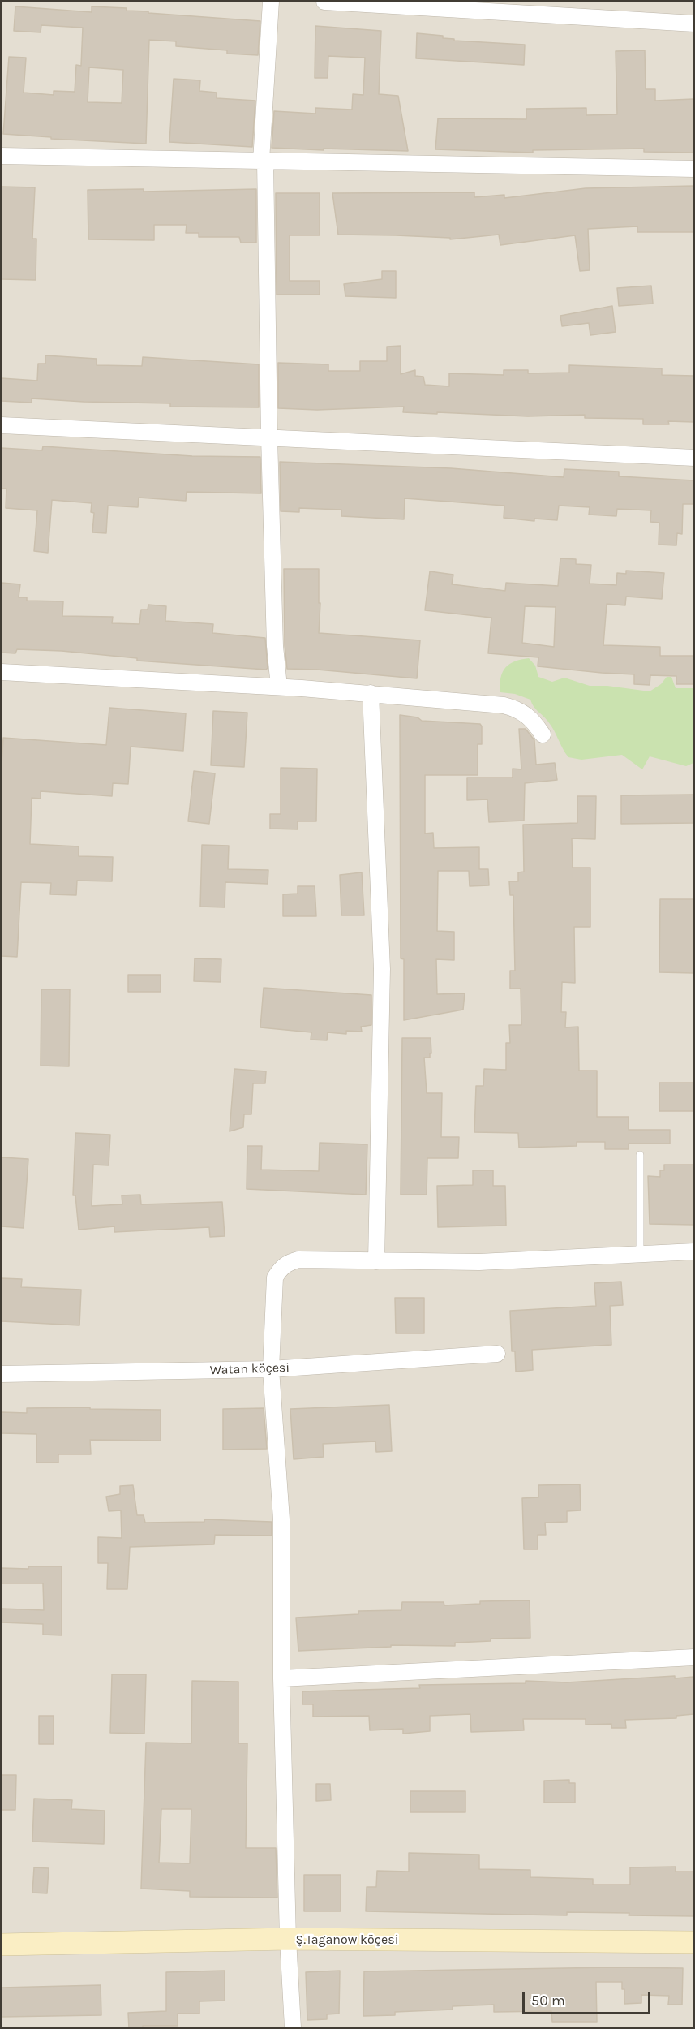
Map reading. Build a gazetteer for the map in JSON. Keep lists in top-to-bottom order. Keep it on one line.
{"streets":{"street":["Watan köçesi","Ş.Taganow köçesi"]},"scale_bar":"50 m"}
